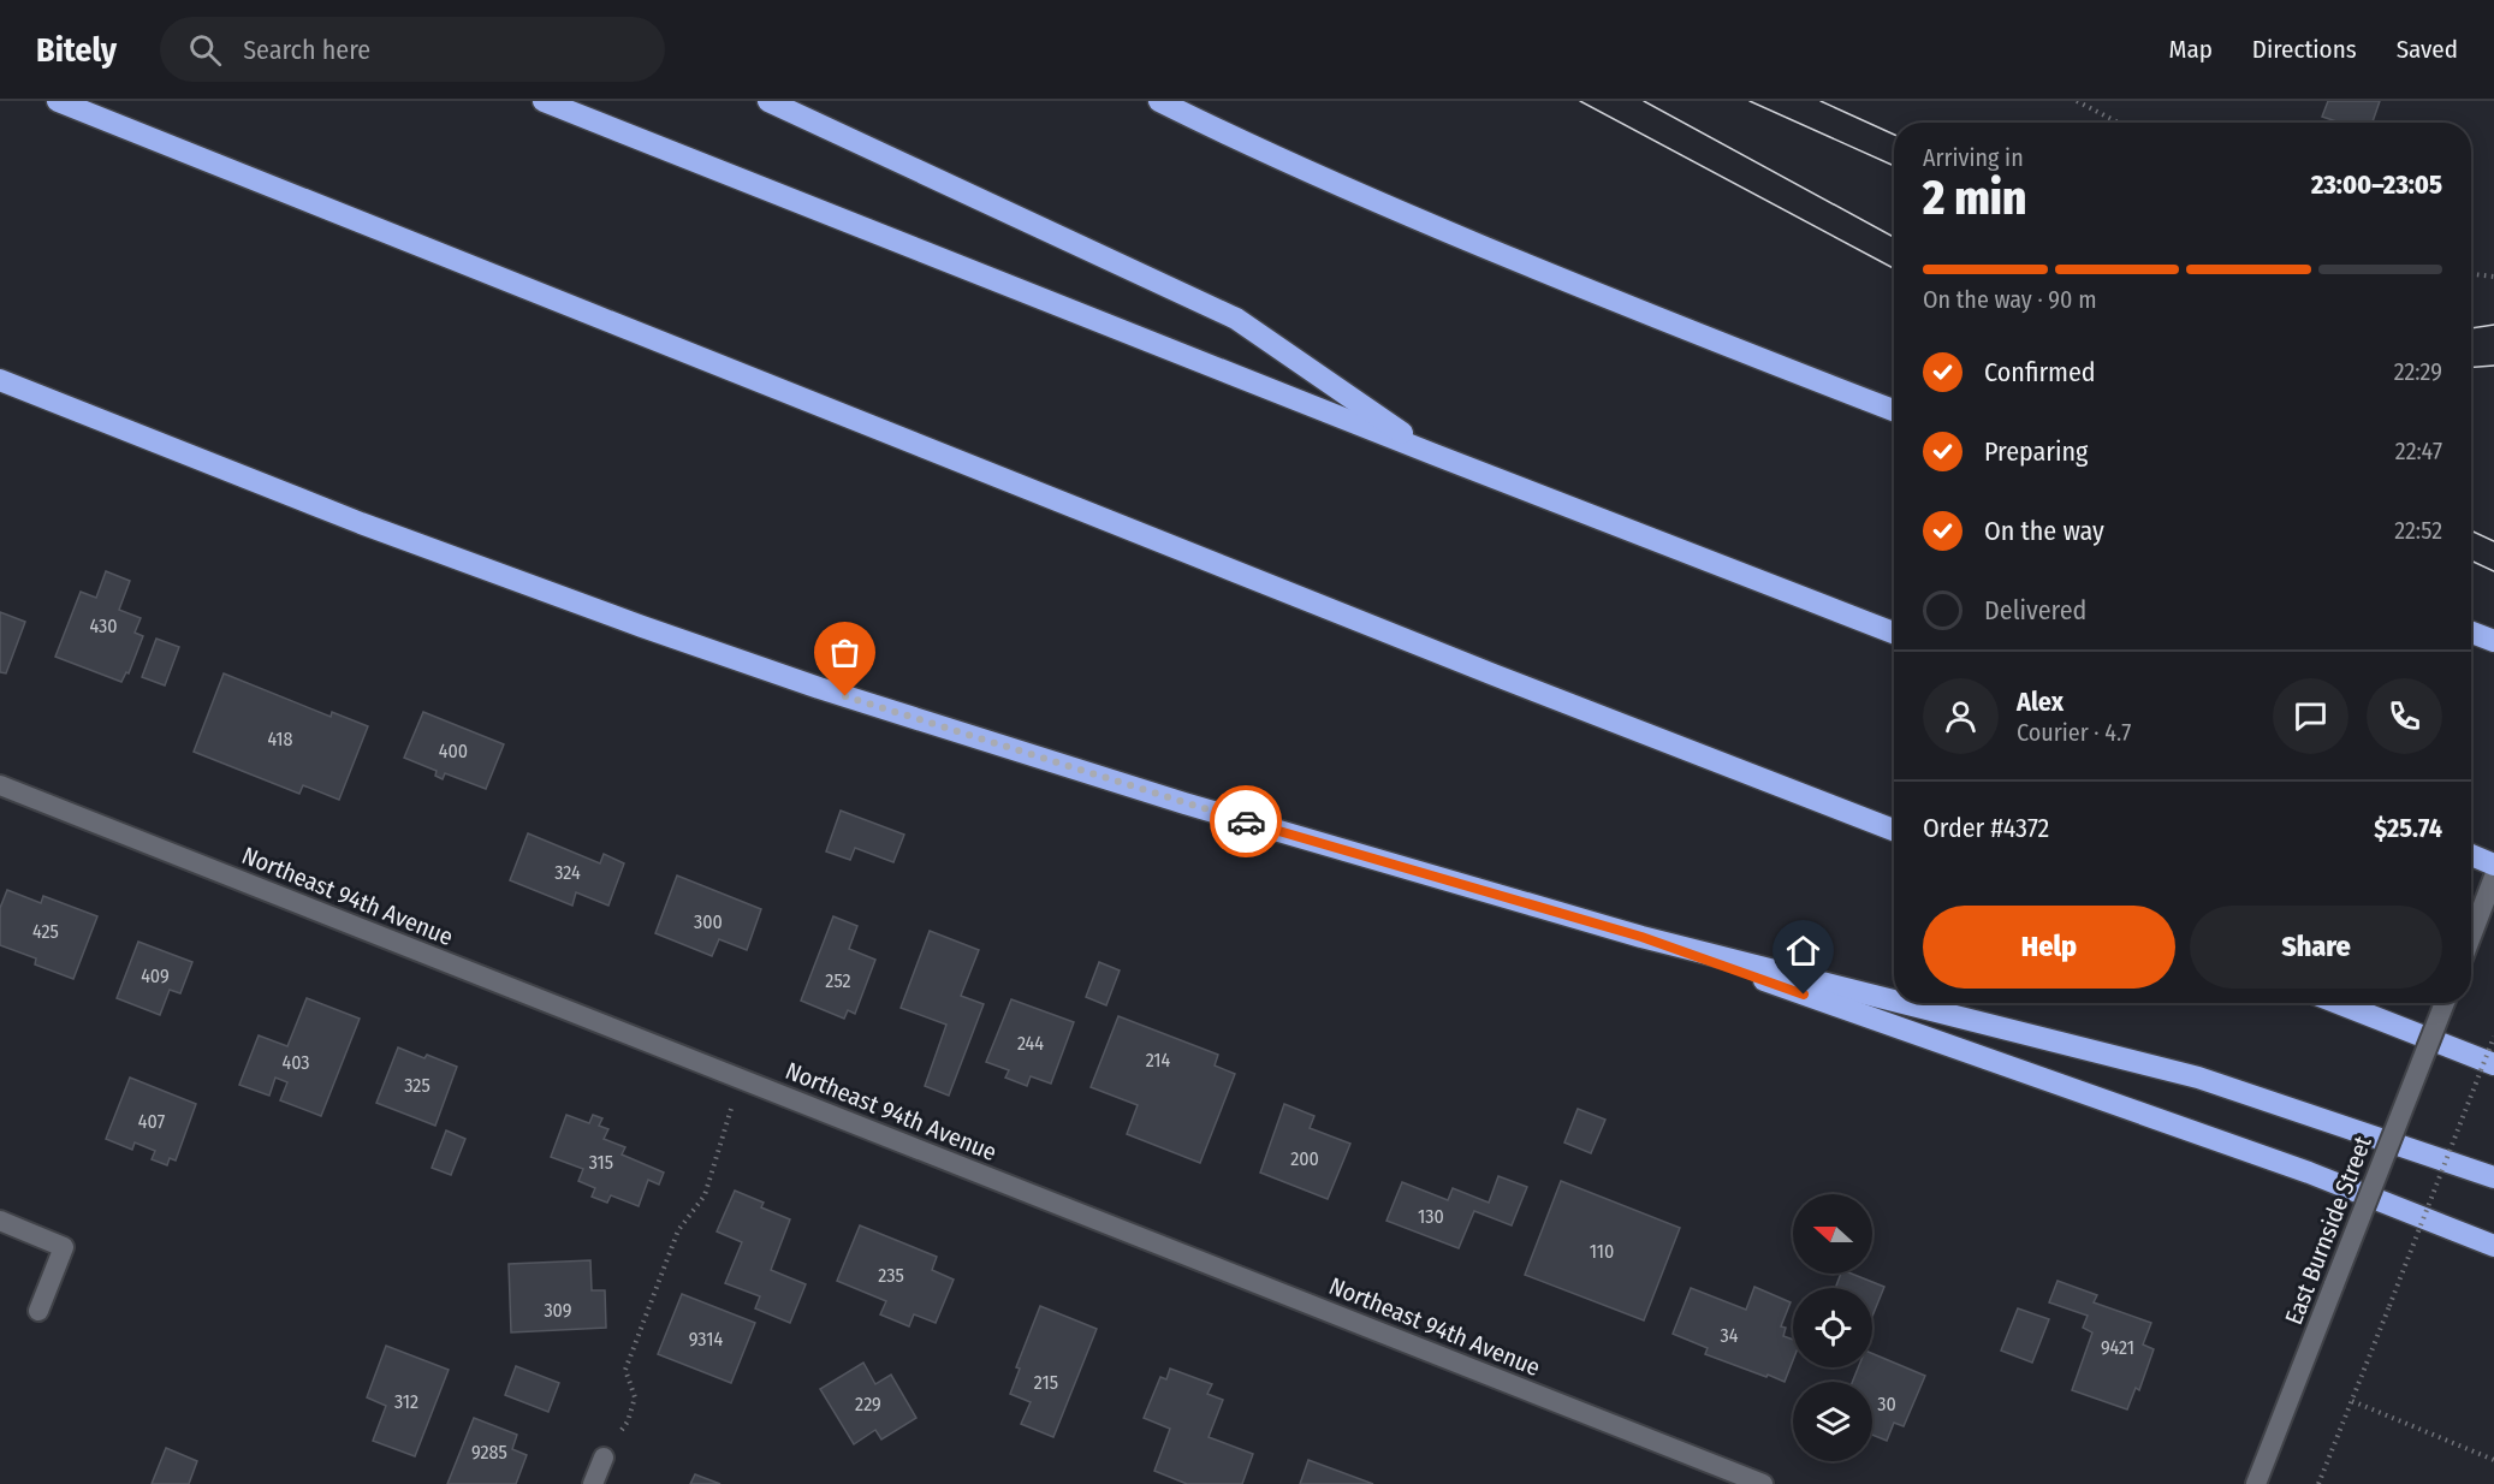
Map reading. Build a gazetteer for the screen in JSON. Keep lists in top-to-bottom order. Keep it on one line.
{"streets":{"street":["Northeast 94th Avenue","East Burnside Street"]},"house_numbers":["430","418","400","324","300","425","409","252","244","214","403","325","407","200","315","130","110","235","309","34","9314","9421","215","312","229","30","9285"],"north":"left","page":{"header":"Bitely","search":"Search here","nav":["Map","Directions","Saved"],"heading":["2 min","Arriving in","23:00–23:05"],"panel":["Alex","Courier · 4.7","Order #4372","$25.74"],"bar":"On the way · 90 m","list":[["Confirmed","22:29"],["Preparing","22:47"],["On the way","22:52"],"Delivered"],"buttons":["Help","Share"]}}
